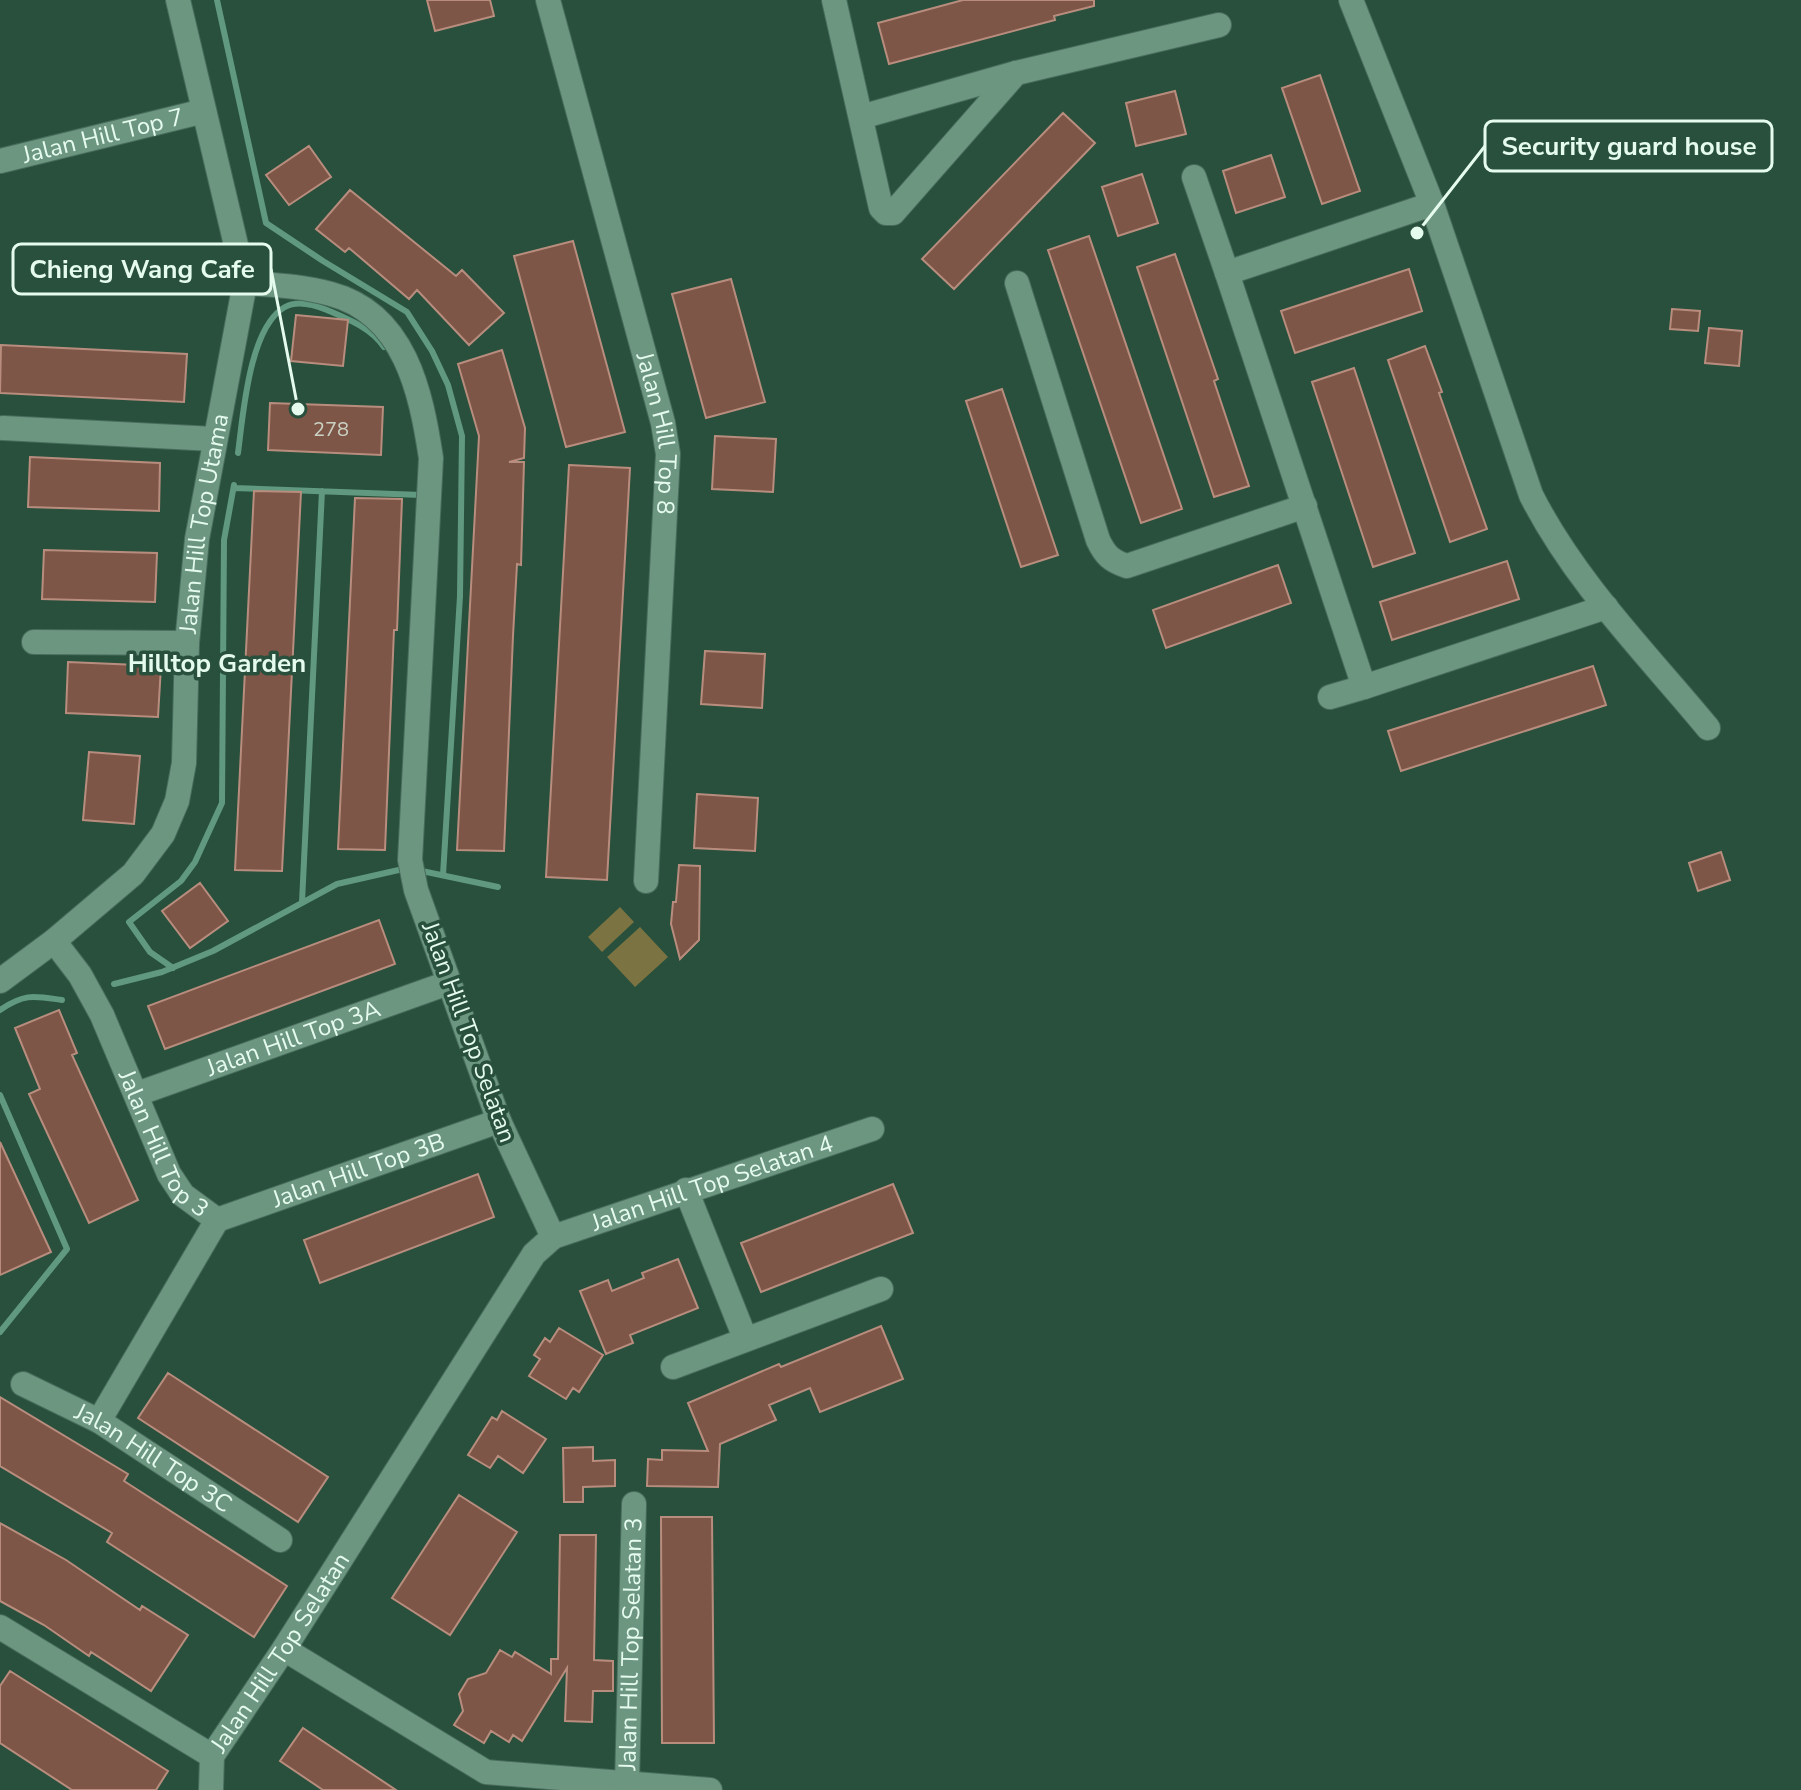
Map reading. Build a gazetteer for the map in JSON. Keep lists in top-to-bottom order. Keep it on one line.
{"streets":{"street":["Jalan Hill Top 7","Jalan Hill Top 8","Jalan Hill Top Utama","Jalan Hill Top Selatan","Jalan Hill Top 3A","Jalan Hill Top 3","Jalan Hill Top 3B","Jalan Hill Top Selatan 4","Jalan Hill Top 3C","Jalan Hill Top Selatan 3"]},"crossings":[["Jalan Hill Top 7","Jalan Hill Top Utama"],["Jalan Hill Top Utama","Jalan Hill Top Selatan"],["Jalan Hill Top Utama","Jalan Hill Top 3"],["Jalan Hill Top Selatan","Jalan Hill Top 3A"],["Jalan Hill Top Selatan","Jalan Hill Top 3B"],["Jalan Hill Top Selatan","Jalan Hill Top Selatan 4"],["Jalan Hill Top 3A","Jalan Hill Top 3"],["Jalan Hill Top 3","Jalan Hill Top 3B"],["Jalan Hill Top 3","Jalan Hill Top 3C"]],"districts":["Hilltop Garden"],"places":["Security guard house","Chieng Wang Cafe"],"house_numbers":["278"]}
